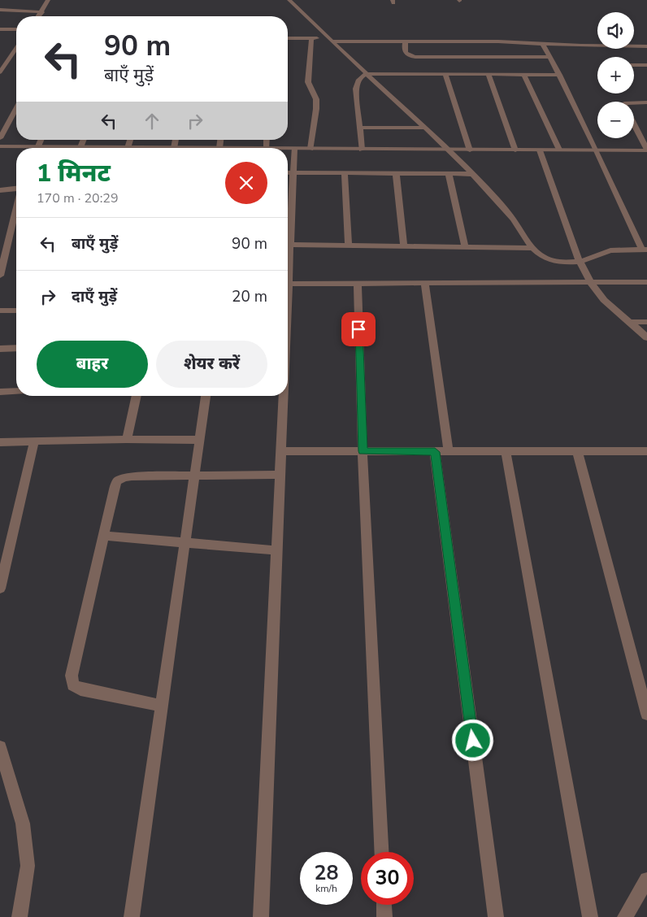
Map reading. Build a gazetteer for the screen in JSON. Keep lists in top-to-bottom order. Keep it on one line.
{"page":{"map_buttons":["+","−"],"turn":["90 m","बाएँ मुड़ें"],"heading":["1 मिनट","170 m · 20:29"],"list":[{"name":"बाएँ मुड़ें","value":"90 m"},{"name":"दाएँ मुड़ें","value":"20 m"}],"buttons":["बाहर","शेयर करें"],"speed":"28 km/h","limit":"30"}}
